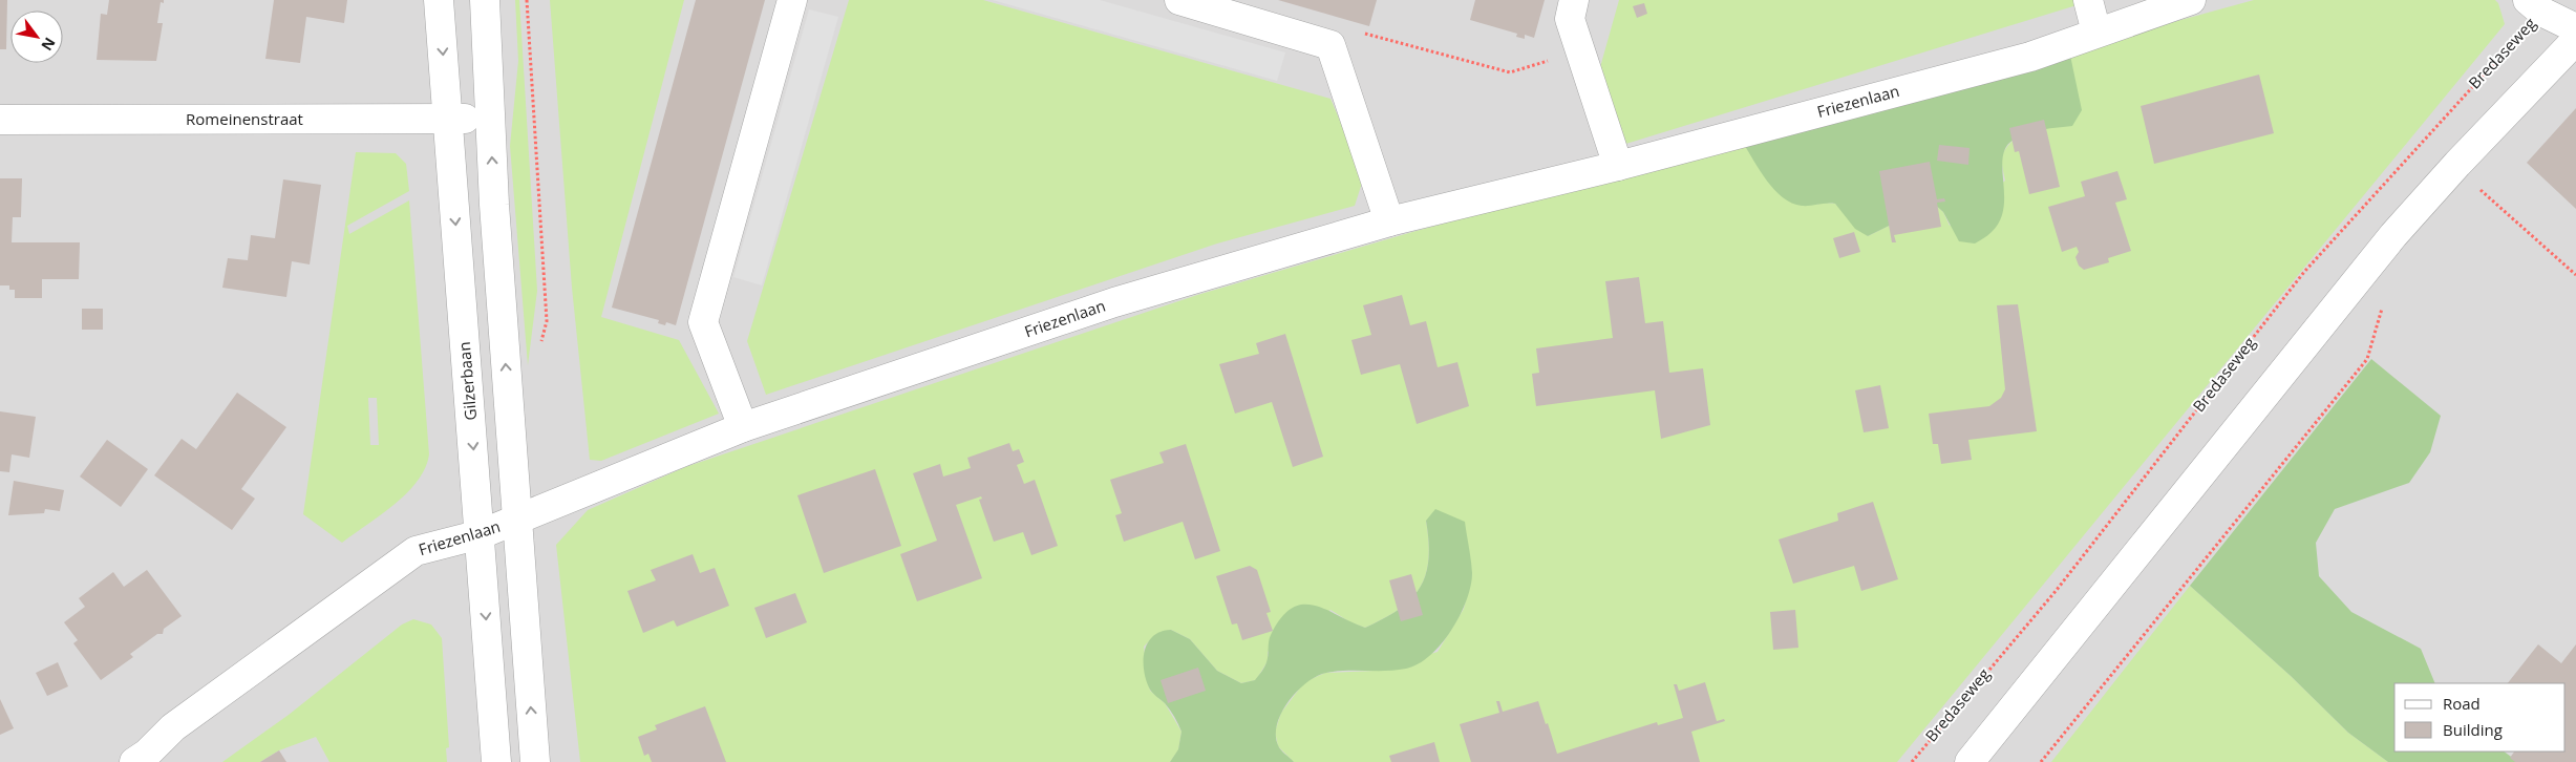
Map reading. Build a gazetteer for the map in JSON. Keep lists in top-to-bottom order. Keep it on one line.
{"streets":{"street":["Friezenlaan","Romeinenstraat","Gilzerbaan"],"path":["Bredaseweg"]},"crossings":[["Friezenlaan","Gilzerbaan"],["Romeinenstraat","Gilzerbaan"]],"legend":["Road","Building"],"north":"bottom right"}
